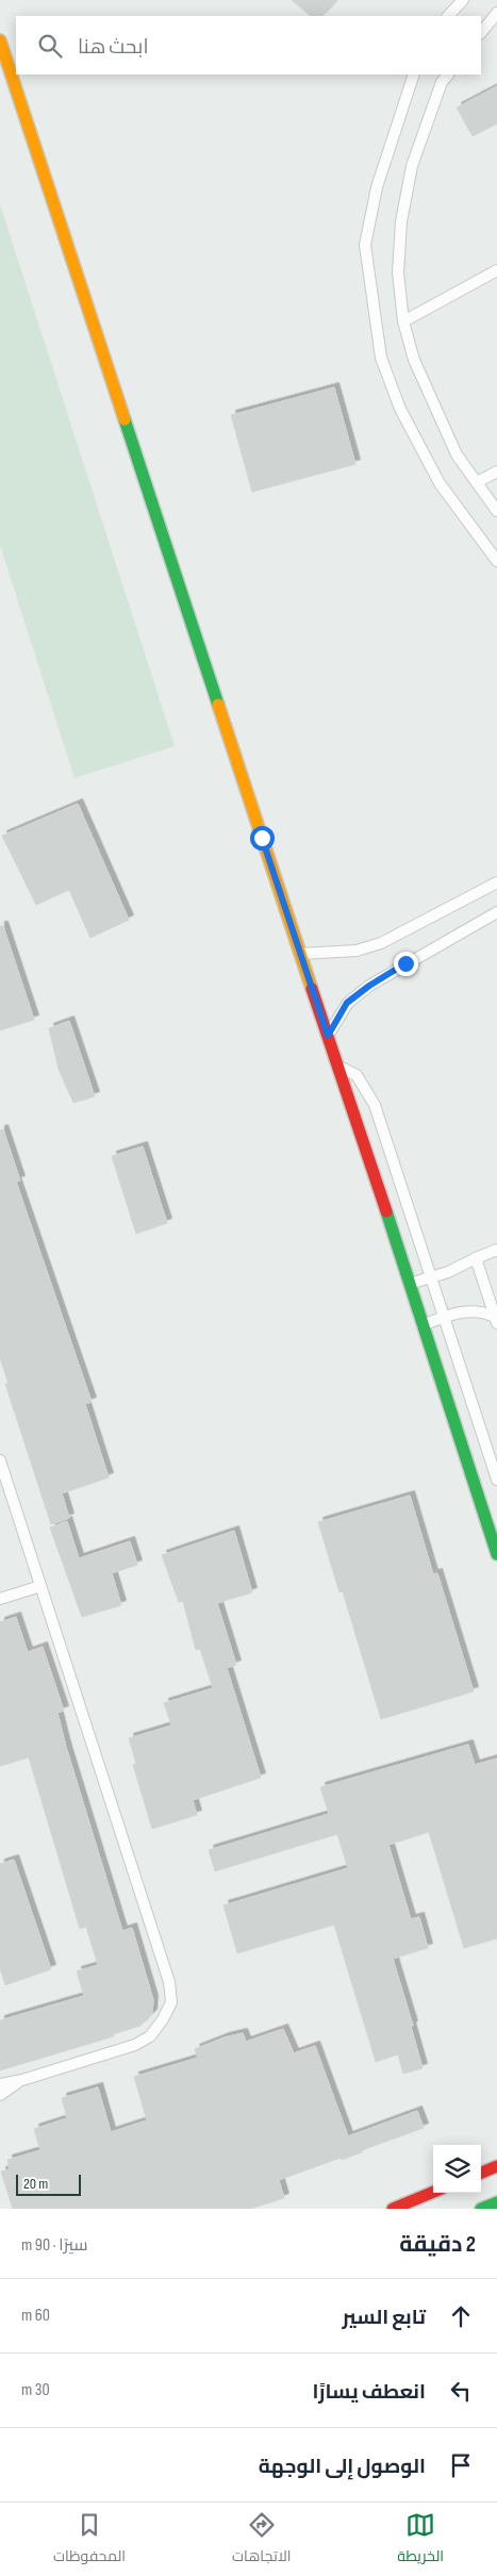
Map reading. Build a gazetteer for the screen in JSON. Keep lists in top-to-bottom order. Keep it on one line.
{"scale_bar":"20 m","page":{"search":"ابحث هنا","scale":"20 m","heading":["2 دقيقة","سيرًا · 90 m"],"list":[["تابع السير","60 m"],["انعطف يسارًا","30 m"],"الوصول إلى الوجهة"],"nav":["الخريطة","الاتجاهات","المحفوظات"]}}
